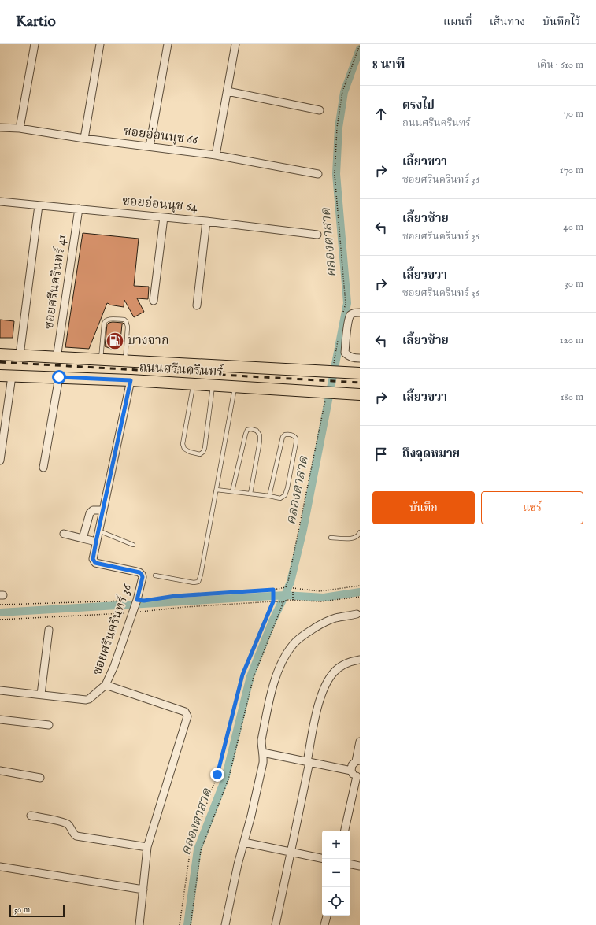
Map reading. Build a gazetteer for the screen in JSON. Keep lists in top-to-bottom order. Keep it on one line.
{"streets":{"main road":["ถนนศรีนครินทร์"],"street":["ซอยอ่อนนุช 66","ซอยอ่อนนุช 64","ซอยศรีนครินทร์ 41","ซอยศรีนครินทร์ 36"]},"crossings":[["ซอยอ่อนนุช 64","ซอยศรีนครินทร์ 41"],["ซอยศรีนครินทร์ 41","ถนนศรีนครินทร์"],["ถนนศรีนครินทร์","ซอยศรีนครินทร์ 36"]],"water":["คลองตาสาด"],"places":{"fuel station":["บางจาก"]},"scale_bar":"50 m","page":{"header":"Kartio","nav":["แผนที่","เส้นทาง","บันทึกไว้"],"heading":["8 นาที","เดิน · 610 m"],"list":[["ตรงไป","ถนนศรีนครินทร์","70 m"],["เลี้ยวขวา","ซอยศรีนครินทร์ 36","170 m"],["เลี้ยวซ้าย","ซอยศรีนครินทร์ 36","40 m"],["เลี้ยวขวา","ซอยศรีนครินทร์ 36","30 m"],["เลี้ยวซ้าย","120 m"],["เลี้ยวขวา","180 m"],"ถึงจุดหมาย"],"buttons":["บันทึก","แชร์"],"map_buttons":["+","−"],"scale":"50 m"}}
